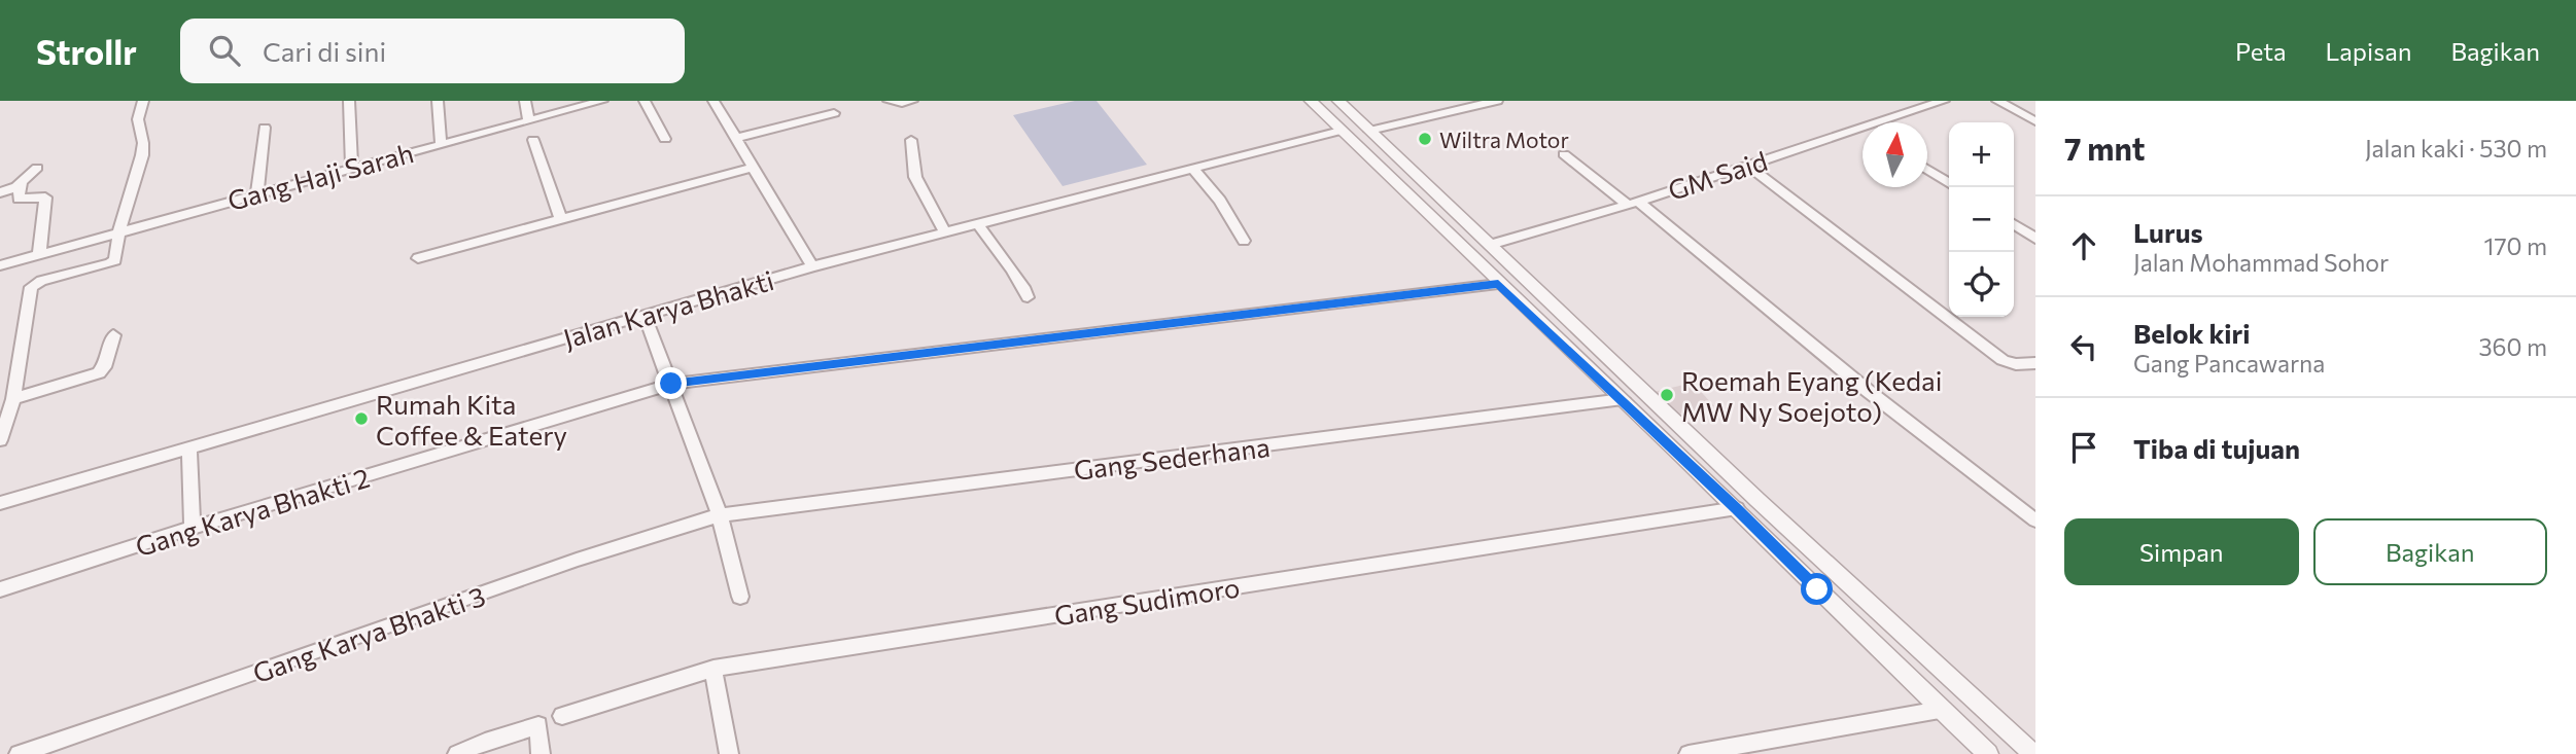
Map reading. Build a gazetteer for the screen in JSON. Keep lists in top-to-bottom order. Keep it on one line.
{"streets":{"street":["GM Said","Gang Haji Sarah","Jalan Karya Bhakti","Gang Sederhana","Gang Karya Bhakti 2","Gang Sudimoro","Gang Karya Bhakti 3"]},"crossings":[["Gang Sederhana","Gang Karya Bhakti 3"]],"places":["Wiltra Motor","Roemah Eyang (Kedai MW Ny Soejoto)","Rumah Kita Coffee & Eatery"],"north":"top","page":{"header":"Strollr","search":"Cari di sini","nav":["Peta","Lapisan","Bagikan"],"heading":["7 mnt","Jalan kaki · 530 m"],"map_buttons":["+","−"],"list":[["Lurus","Jalan Mohammad Sohor","170 m"],["Belok kiri","Gang Pancawarna","360 m"],"Tiba di tujuan"],"buttons":["Simpan","Bagikan"]}}
